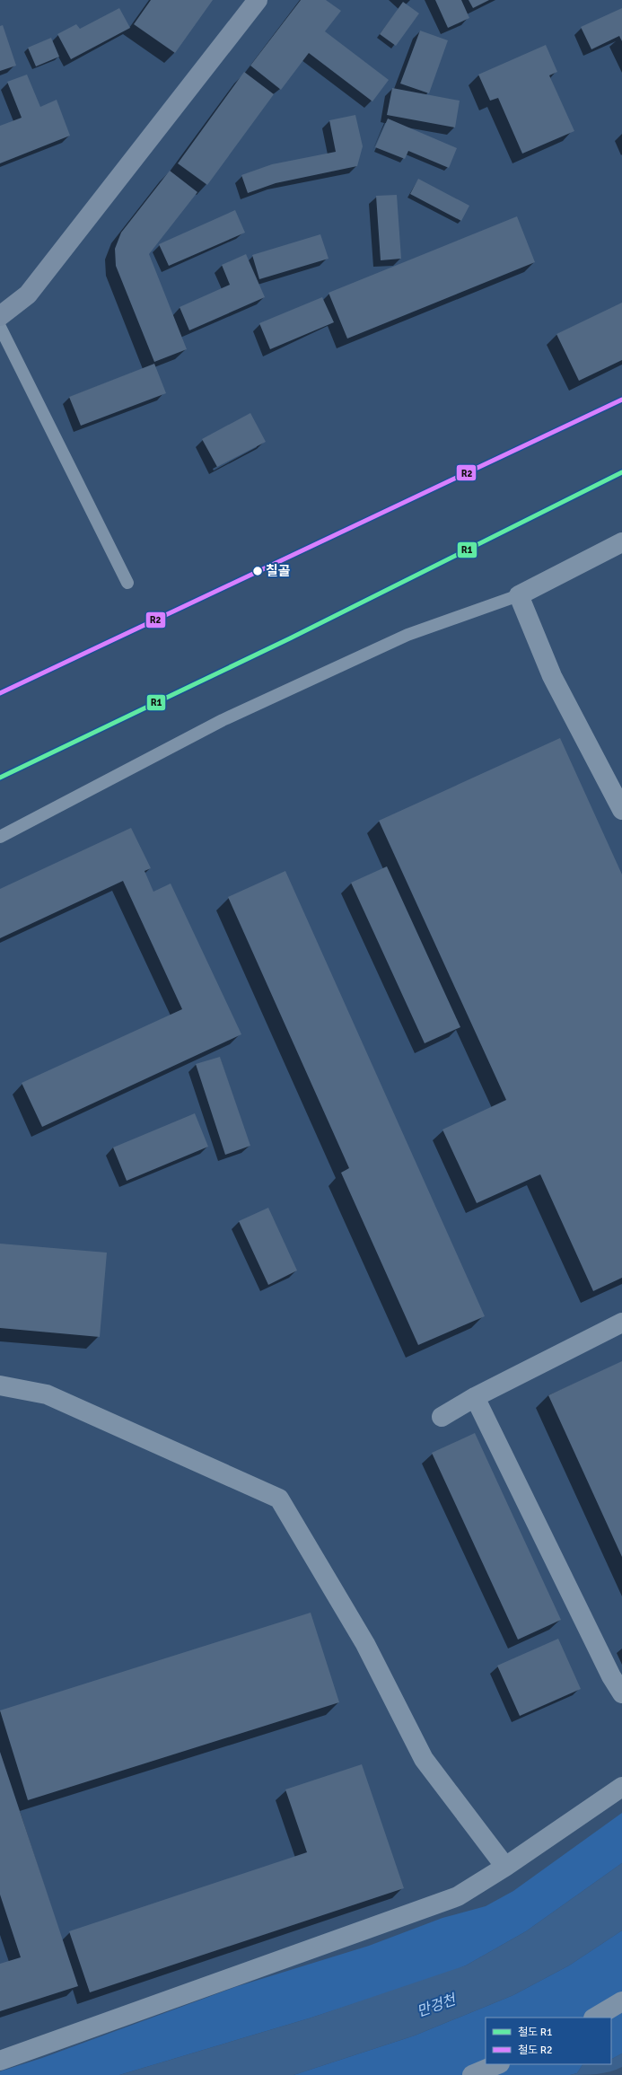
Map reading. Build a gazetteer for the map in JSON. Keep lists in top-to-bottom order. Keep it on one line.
{"water":["만겅천"],"places":["칠골"],"lines":["rail line R2","rail line R1"],"legend":["철도 R1","철도 R2"]}
